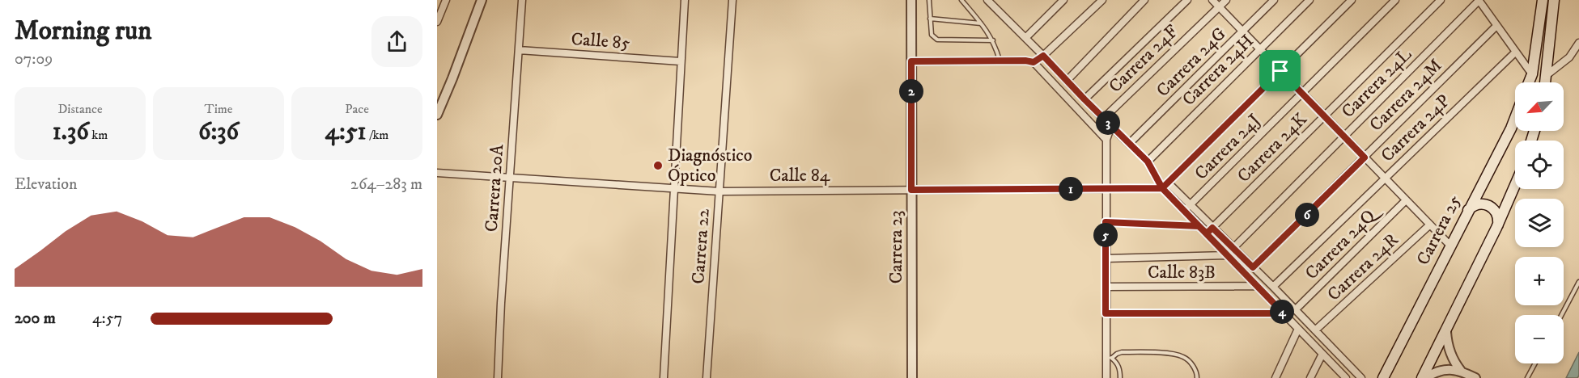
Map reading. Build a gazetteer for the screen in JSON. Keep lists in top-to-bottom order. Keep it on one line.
{"streets":{"main road":["Carrera 25"],"street":["Calle 85","Carrera 24F","Carrera 24G","Carrera 24H","Carrera 24L","Carrera 24M","Carrera 24P","Carrera 24J","Carrera 24K","Calle 84","Carrera 20A","Carrera 24Q","Carrera 22","Carrera 23","Carrera 24R","Calle 83B"]},"crossings":[["Calle 85","Carrera 20A"],["Calle 85","Carrera 22"],["Calle 84","Carrera 20A"],["Calle 84","Carrera 22"],["Calle 84","Carrera 23"]],"places":["Diagnóstico Óptico"],"north":"bottom left","page":{"heading":["Morning run","07:09"],"pins":["2","3","1","6","5","4"],"stats":[["Distance","1.36 km"],["Time","6:36"],["Pace","4:51 /km"]],"map_buttons":["+","−"],"chart":["Elevation","264–283 m"],"list":[{"name":"200 m","note":"4:57"}]}}
